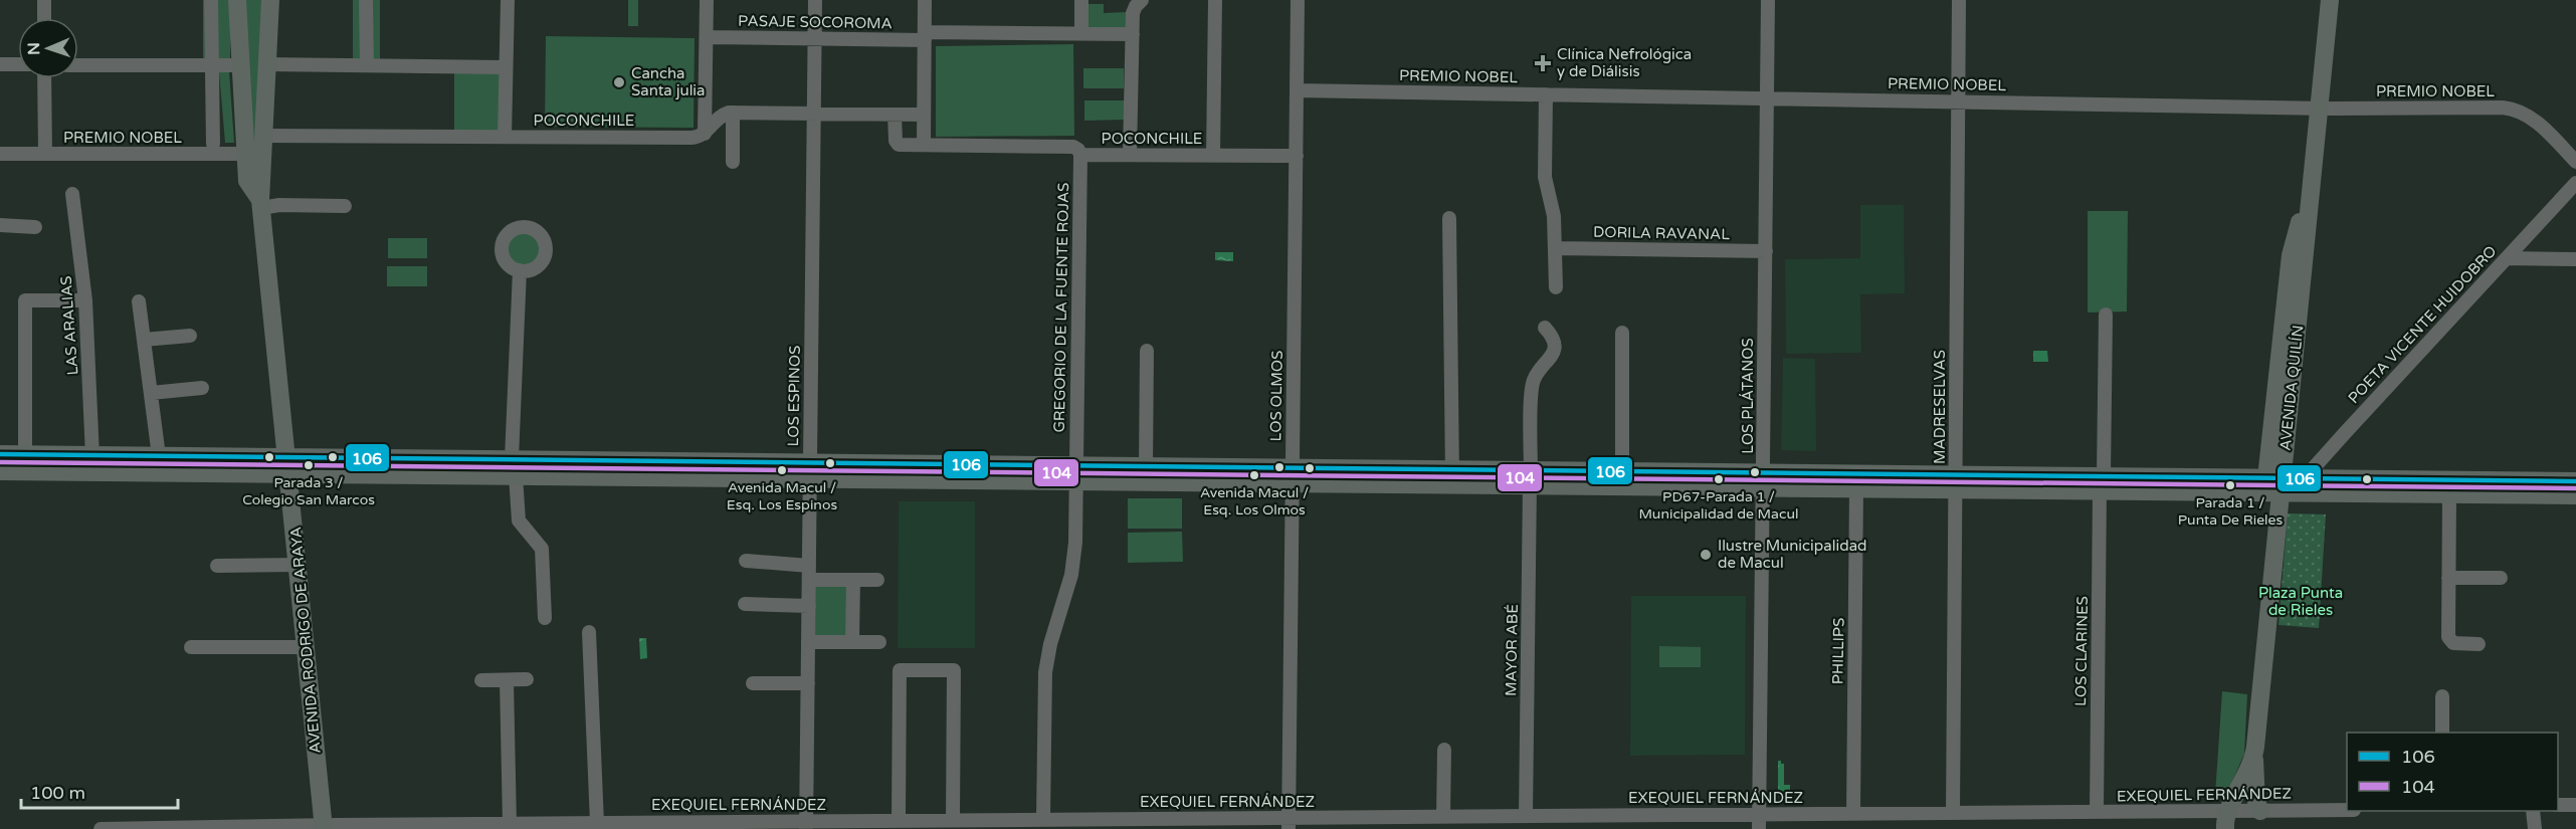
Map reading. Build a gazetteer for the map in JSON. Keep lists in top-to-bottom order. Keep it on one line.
{"streets":{"main road":["AVENIDA QUILÍN","AVENIDA RODRIGO DE ARAYA"],"street":["PASAJE SOCOROMA","PREMIO NOBEL","POCONCHILE","DORILA RAVANAL","GREGORIO DE LA FUENTE ROJAS","POETA VICENTE HUIDOBRO","LAS ARALIAS","LOS ESPINOS","LOS OLMOS","LOS PLÁTANOS","MADRESELVAS","MAYOR ABÉ","PHILLIPS","LOS CLARINES","EXEQUIEL FERNÁNDEZ"]},"crossings":[["PASAJE SOCOROMA","LOS ESPINOS"],["PREMIO NOBEL","AVENIDA QUILÍN"],["PREMIO NOBEL","LOS OLMOS"],["PREMIO NOBEL","LOS PLÁTANOS"],["PREMIO NOBEL","MADRESELVAS"],["PREMIO NOBEL","AVENIDA RODRIGO DE ARAYA"],["POCONCHILE","GREGORIO DE LA FUENTE ROJAS"],["POCONCHILE","LOS OLMOS"],["POCONCHILE","AVENIDA RODRIGO DE ARAYA"],["DORILA RAVANAL","LOS PLÁTANOS"],["GREGORIO DE LA FUENTE ROJAS","EXEQUIEL FERNÁNDEZ"],["POETA VICENTE HUIDOBRO","AVENIDA QUILÍN"],["AVENIDA QUILÍN","EXEQUIEL FERNÁNDEZ"],["LOS ESPINOS","EXEQUIEL FERNÁNDEZ"],["LOS OLMOS","EXEQUIEL FERNÁNDEZ"],["LOS PLÁTANOS","EXEQUIEL FERNÁNDEZ"],["MADRESELVAS","EXEQUIEL FERNÁNDEZ"],["AVENIDA RODRIGO DE ARAYA","EXEQUIEL FERNÁNDEZ"],["MAYOR ABÉ","EXEQUIEL FERNÁNDEZ"],["PHILLIPS","EXEQUIEL FERNÁNDEZ"],["LOS CLARINES","EXEQUIEL FERNÁNDEZ"]],"parks":["Plaza Punta de Rieles"],"places":{"health":["Clínica Nefrológica y de Diálisis"],"other":["Cancha Santa julia","Parada 3 / Colegio San Marcos","Avenida Macul / Esq. Los Espinos","Avenida Macul / Esq. Los Olmos","PD67-Parada 1 / Municipalidad de Macul","Parada 1 / Punta De Rieles","Ilustre Municipalidad de Macul"]},"lines":["transit line 106","transit line 104"],"legend":["106","104"],"scale_bar":"100 m","north":"left"}
